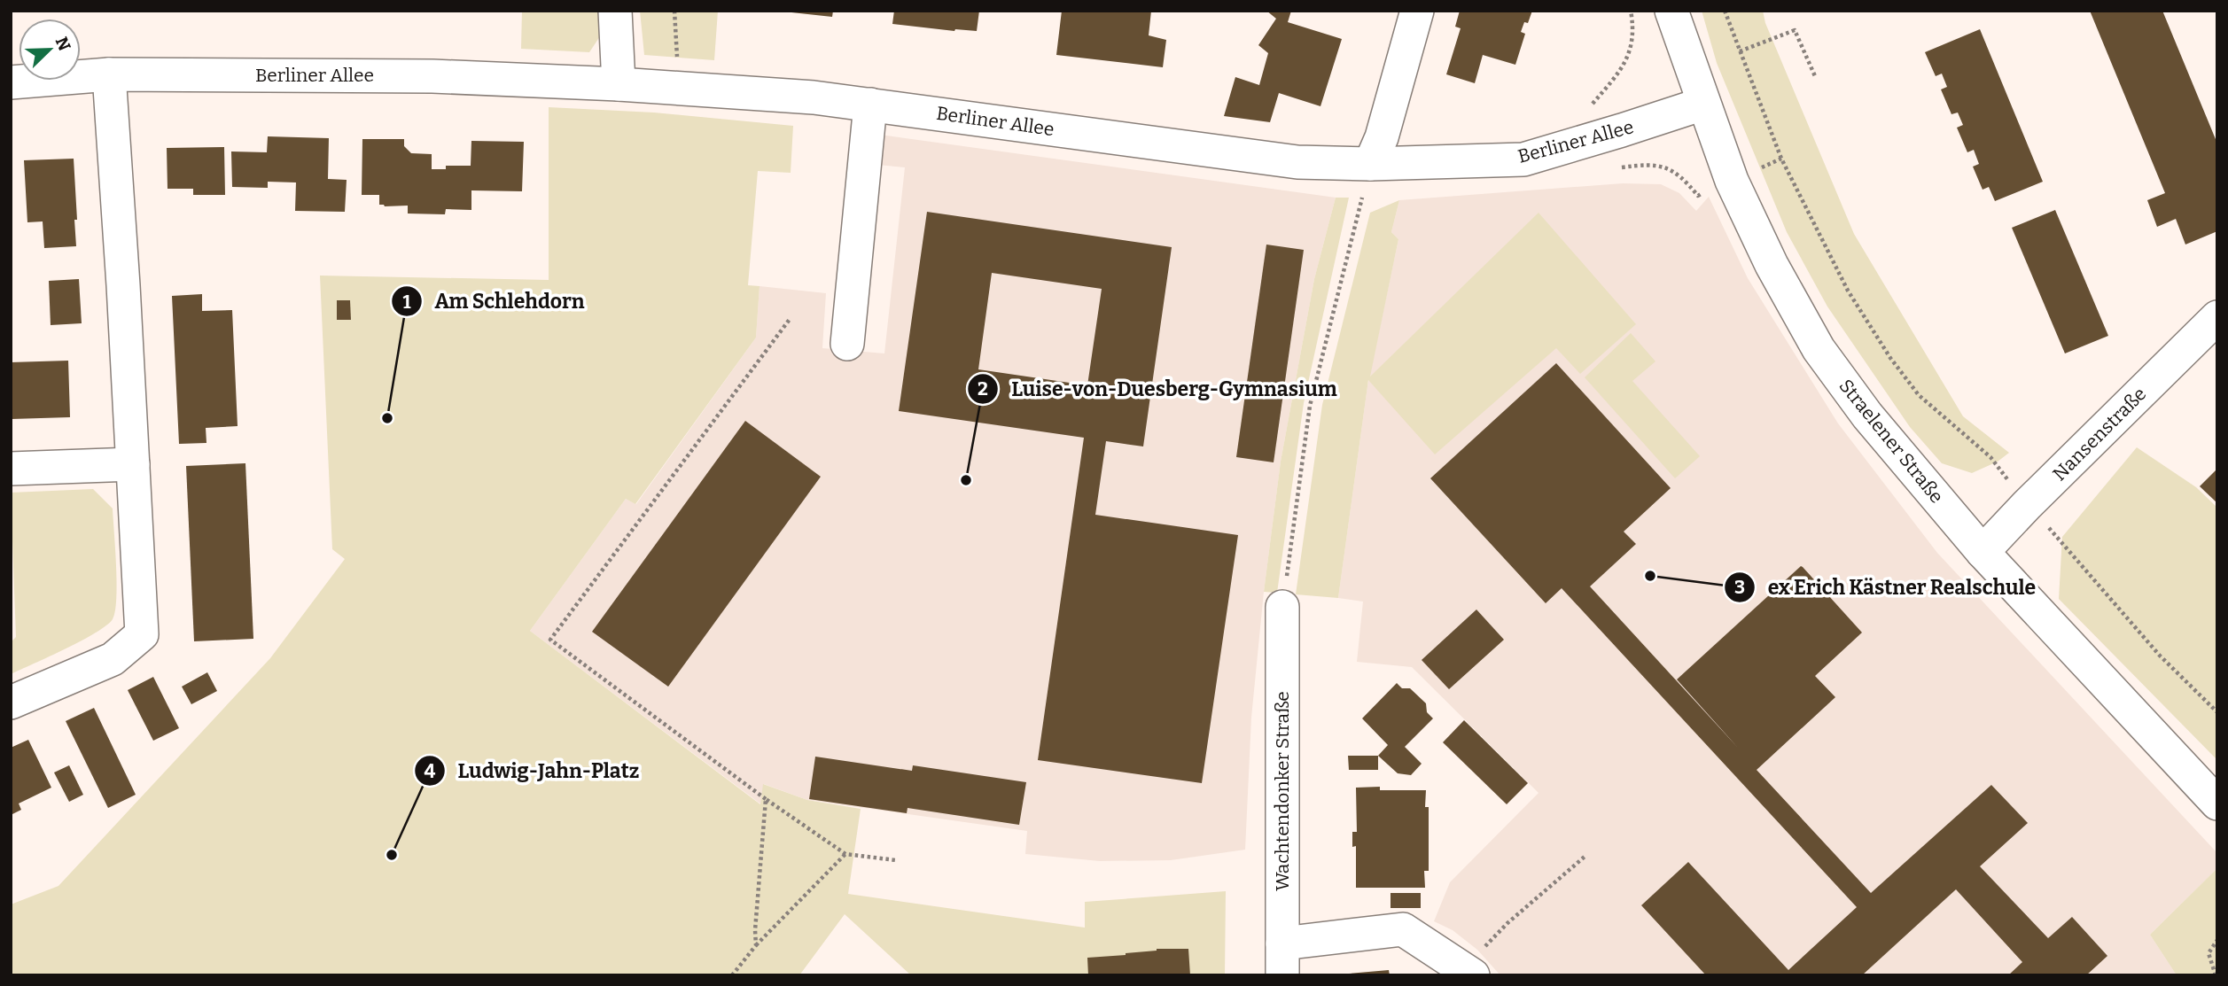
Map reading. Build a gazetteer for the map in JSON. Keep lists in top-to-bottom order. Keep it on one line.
{"streets":{"street":["Berliner Allee","Nansenstraße","Straelener Straße","Wachtendonker Straße"]},"crossings":[["Berliner Allee","Straelener Straße"],["Nansenstraße","Straelener Straße"]],"places":["Am Schlehdorn","Luise-von-Duesberg-Gymnasium","ex Erich Kästner Realschule","Ludwig-Jahn-Platz"],"north":"top right"}
